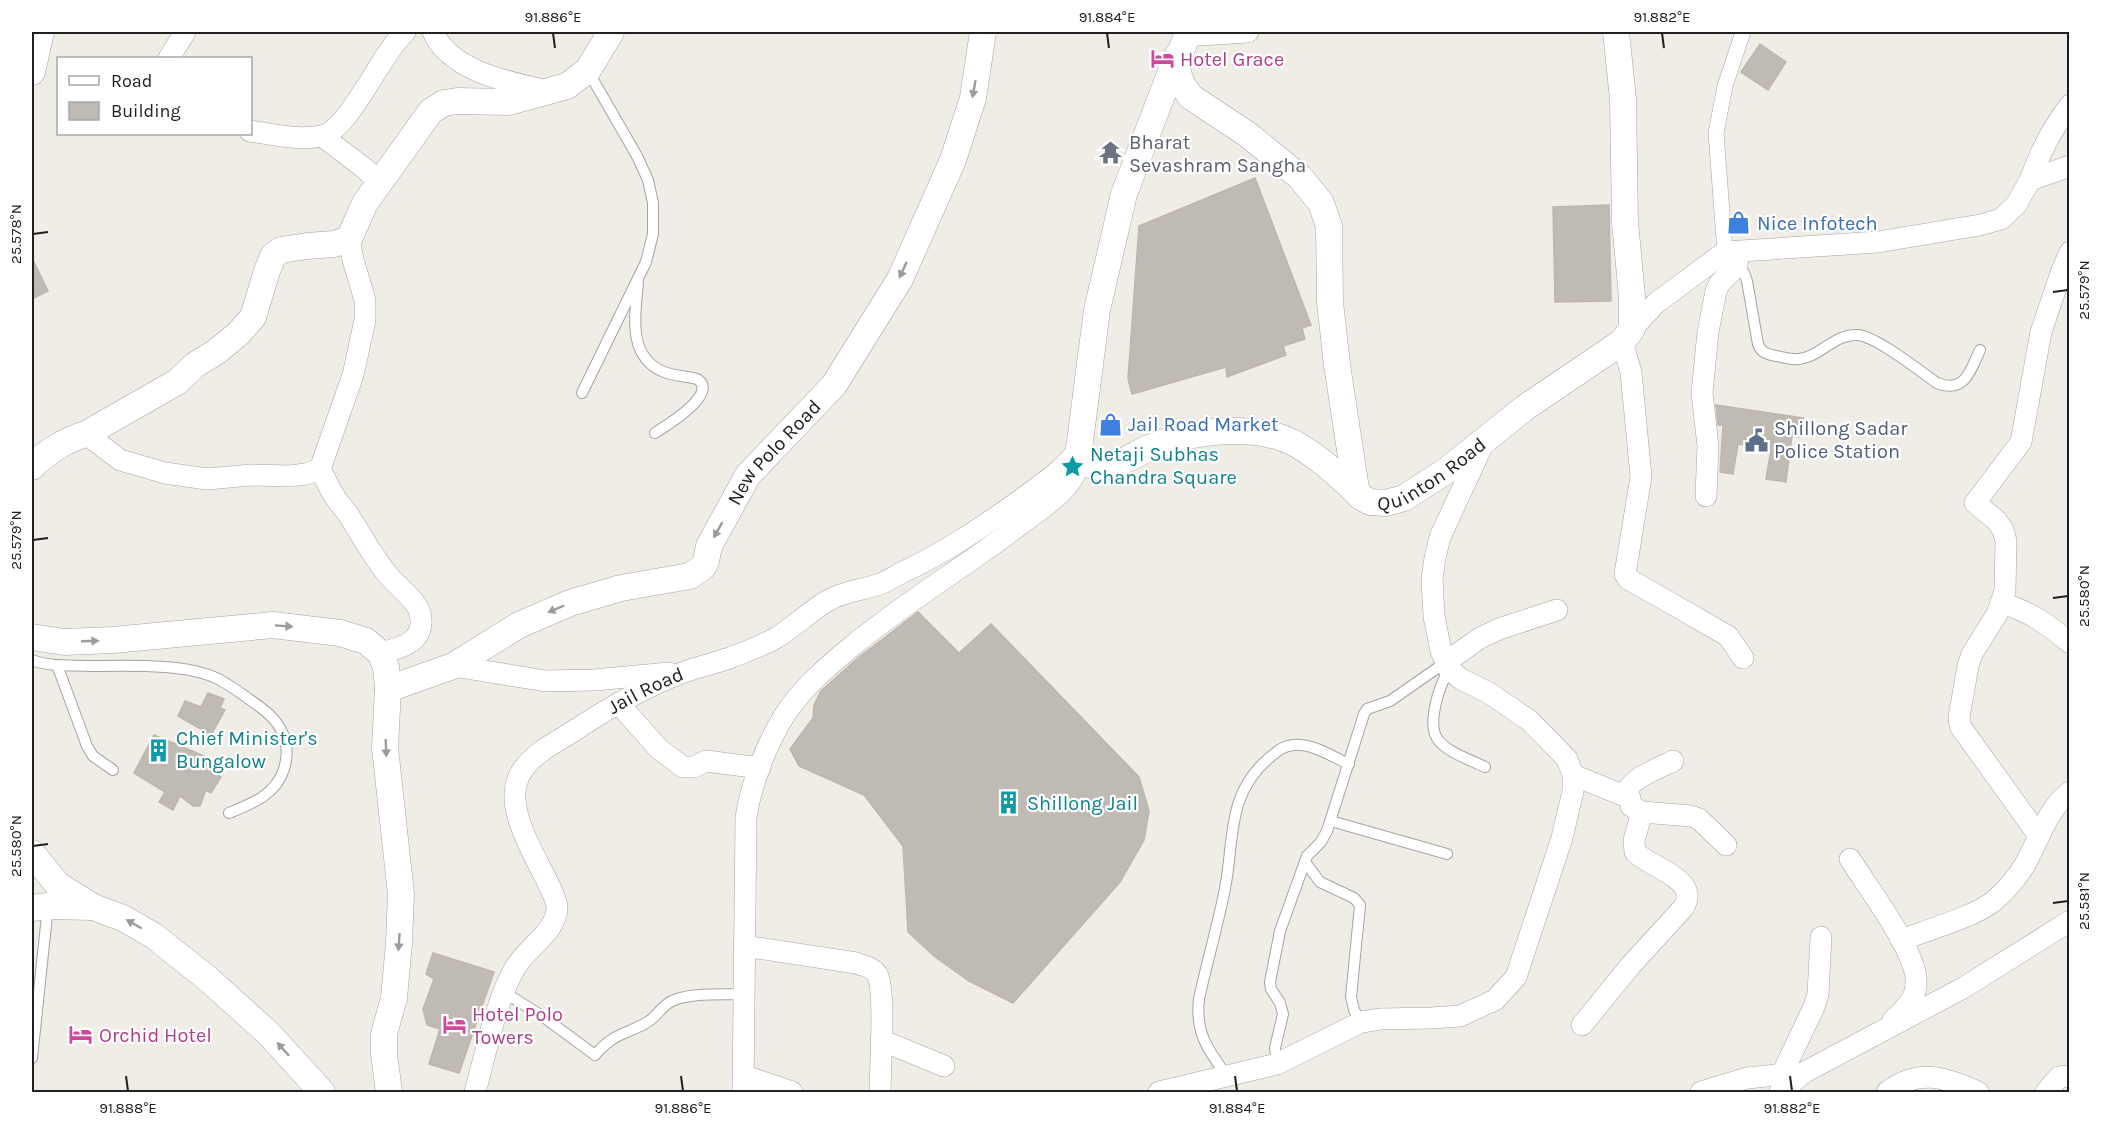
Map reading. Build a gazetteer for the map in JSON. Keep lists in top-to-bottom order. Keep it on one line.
{"streets":{"street":["New Polo Road","Quinton Road","Jail Road"]},"places":{"hotel":["Hotel Grace","Hotel Polo Towers","Orchid Hotel"],"temple":["Bharat Sevashram Sangha"],"shop":["Nice Infotech","Jail Road Market"],"public building":["Shillong Sadar Police Station"],"place":["Netaji Subhas Chandra Square"],"building":["Chief Minister's Bungalow","Shillong Jail"]},"legend":["Road","Building"],"coordinates":["91.886°E","91.884°E","91.882°E","25.578°N","25.579°N","25.580°N","25.581°N","91.888°E"]}
